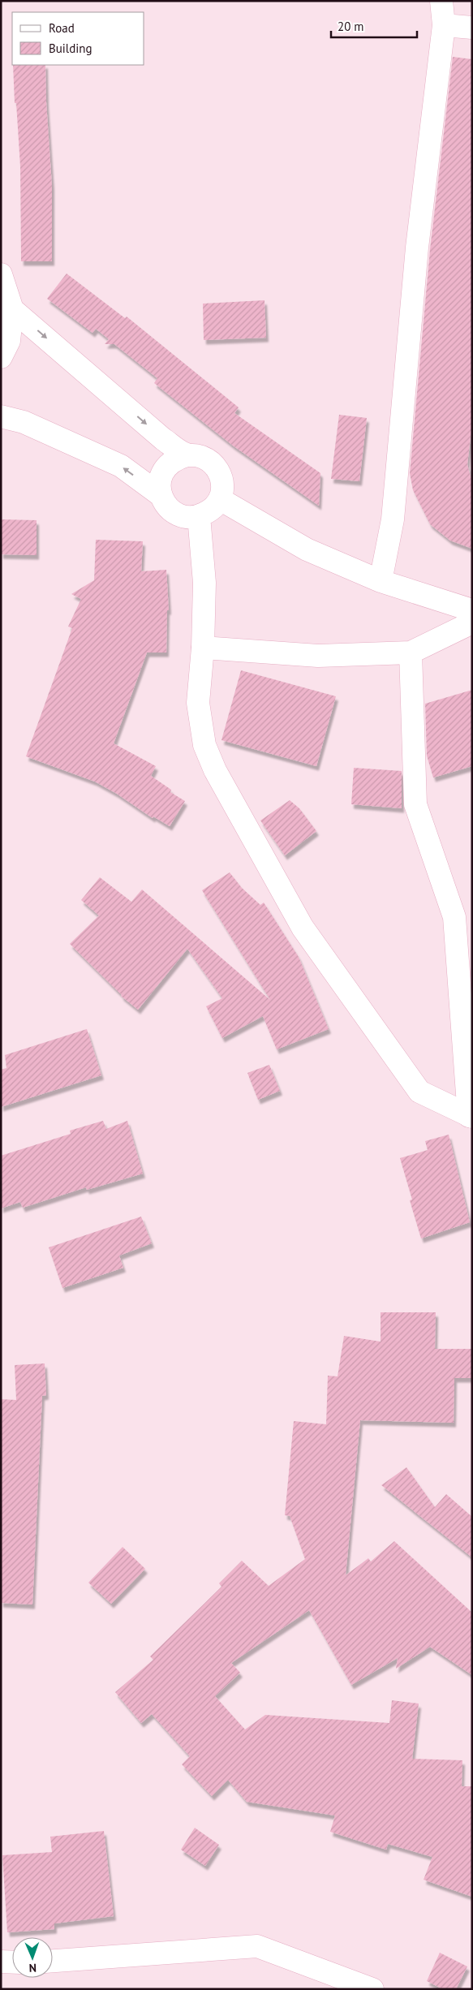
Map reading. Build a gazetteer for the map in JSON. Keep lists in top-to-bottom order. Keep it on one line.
{"legend":["Road","Building"],"scale_bar":"20 m","north":"bottom"}
